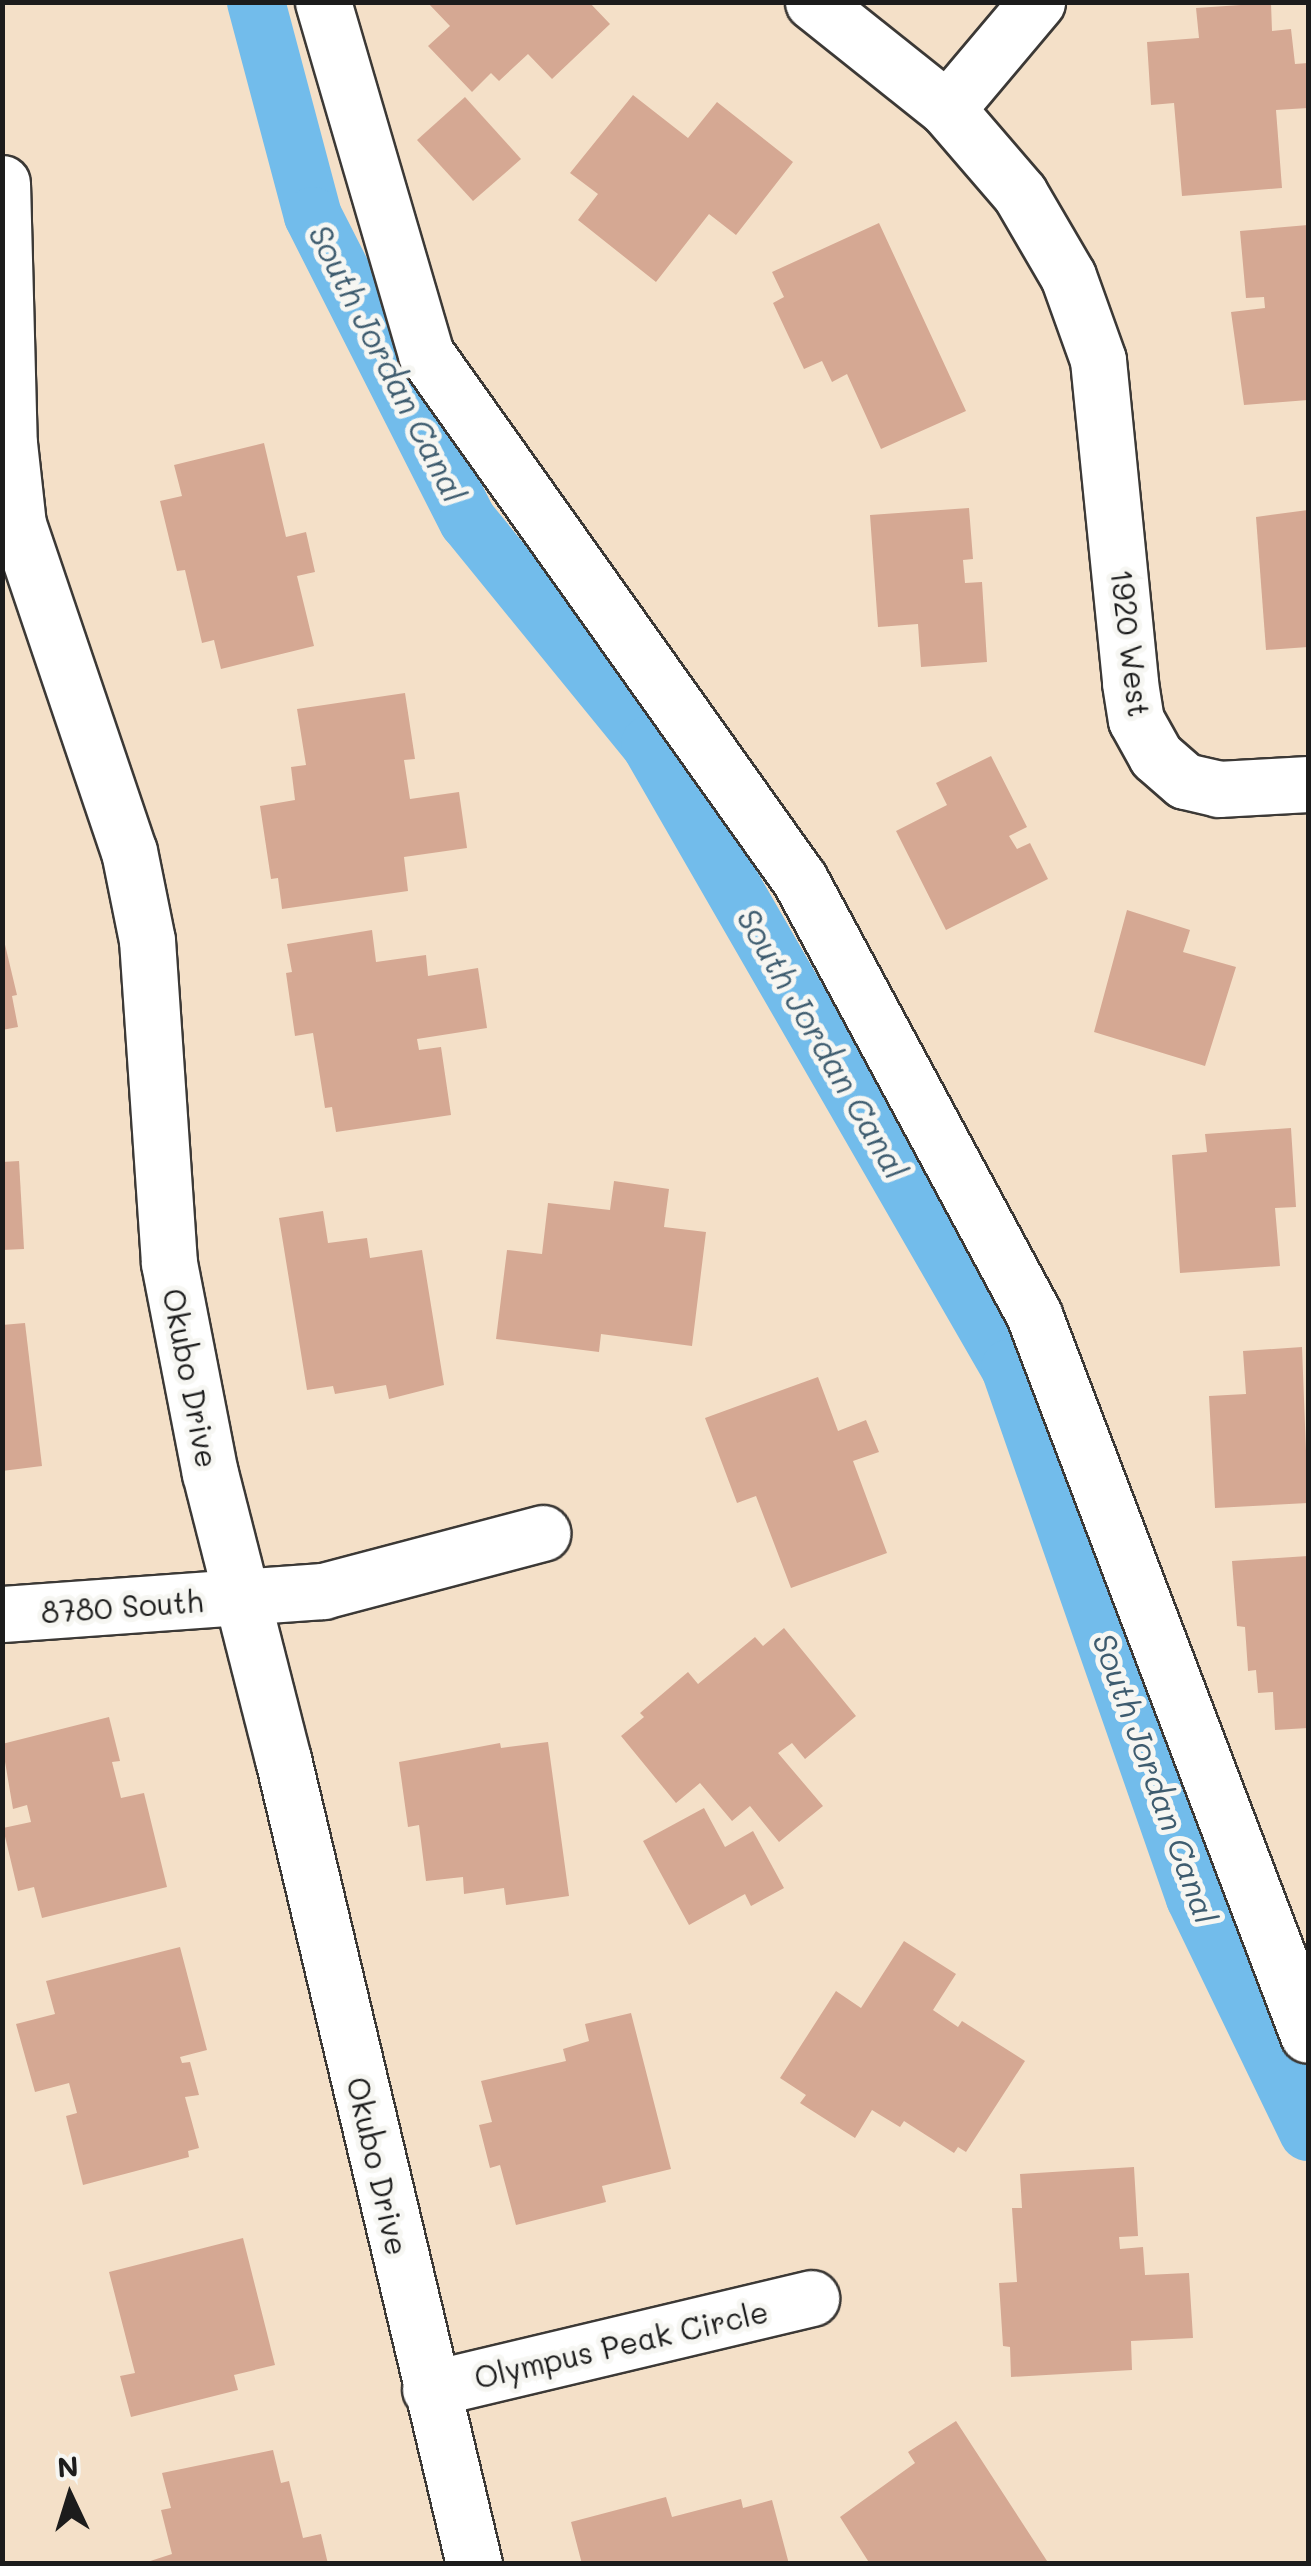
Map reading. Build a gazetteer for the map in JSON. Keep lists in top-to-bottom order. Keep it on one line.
{"streets":{"street":["1920 West","Okubo Drive","8780 South","Olympus Peak Circle"]},"crossings":[["Okubo Drive","8780 South"],["Okubo Drive","Olympus Peak Circle"]],"water":["South Jordan Canal"],"north":"top"}
